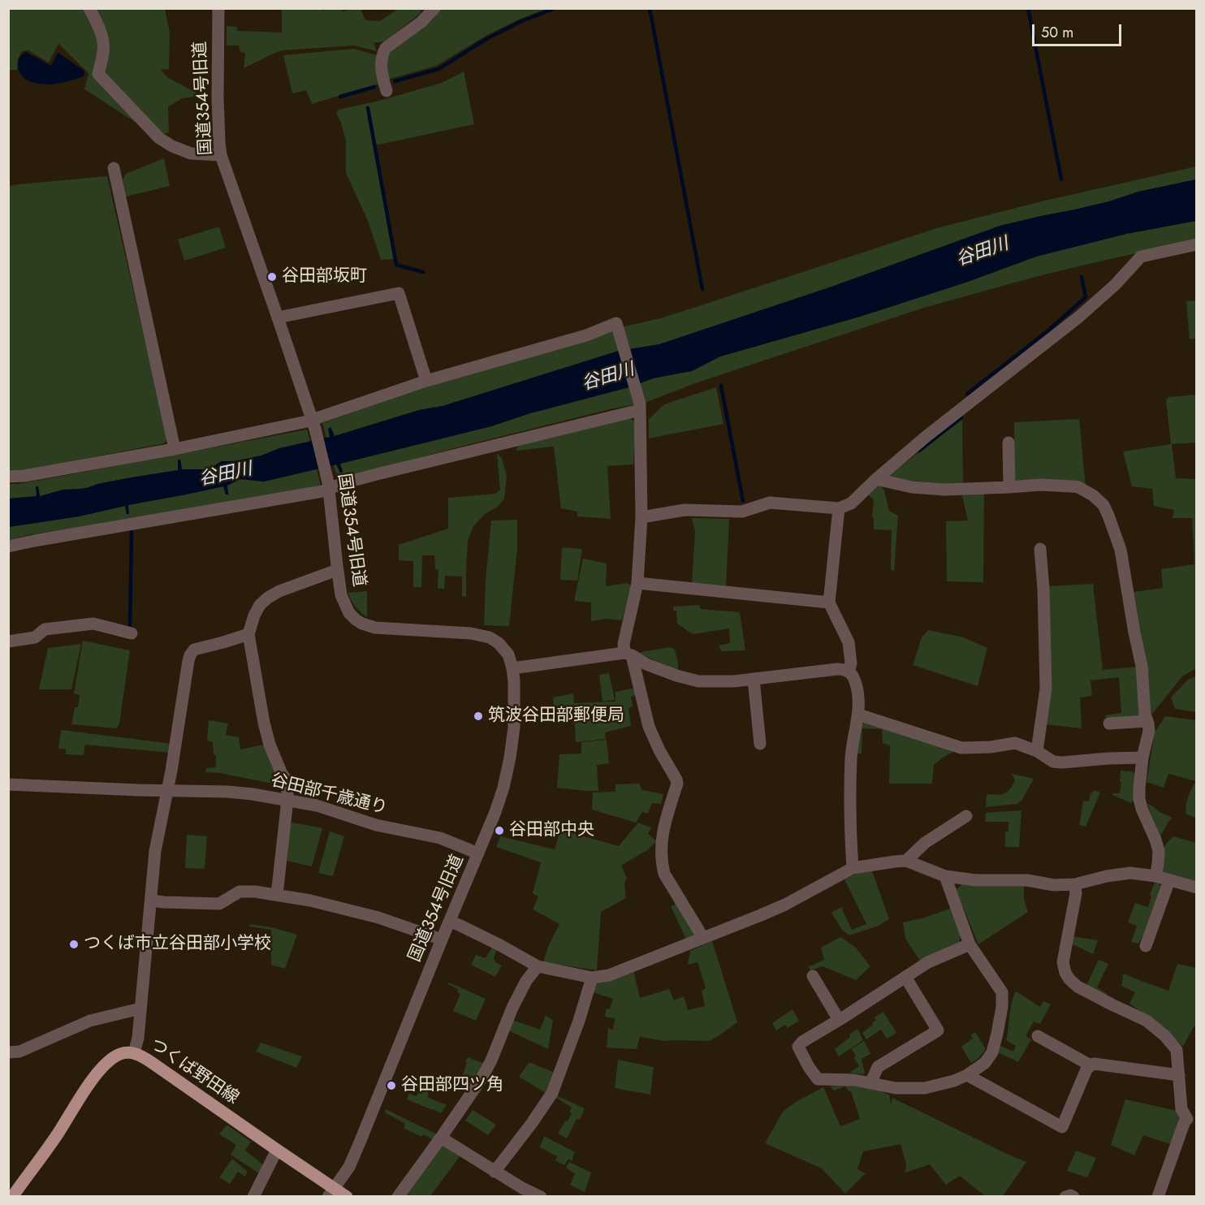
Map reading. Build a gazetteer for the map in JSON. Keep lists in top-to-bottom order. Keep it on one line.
{"streets":{"main road":["つくば野田線"],"street":["国道354号旧道","谷田部千歳通り"]},"crossings":[["国道354号旧道","谷田部千歳通り"],["国道354号旧道","つくば野田線"]],"water":["谷田川"],"places":["谷田部坂町","筑波谷田部郵便局","谷田部中央","つくば市立谷田部小学校","谷田部四ツ角"],"scale_bar":"50 m"}
